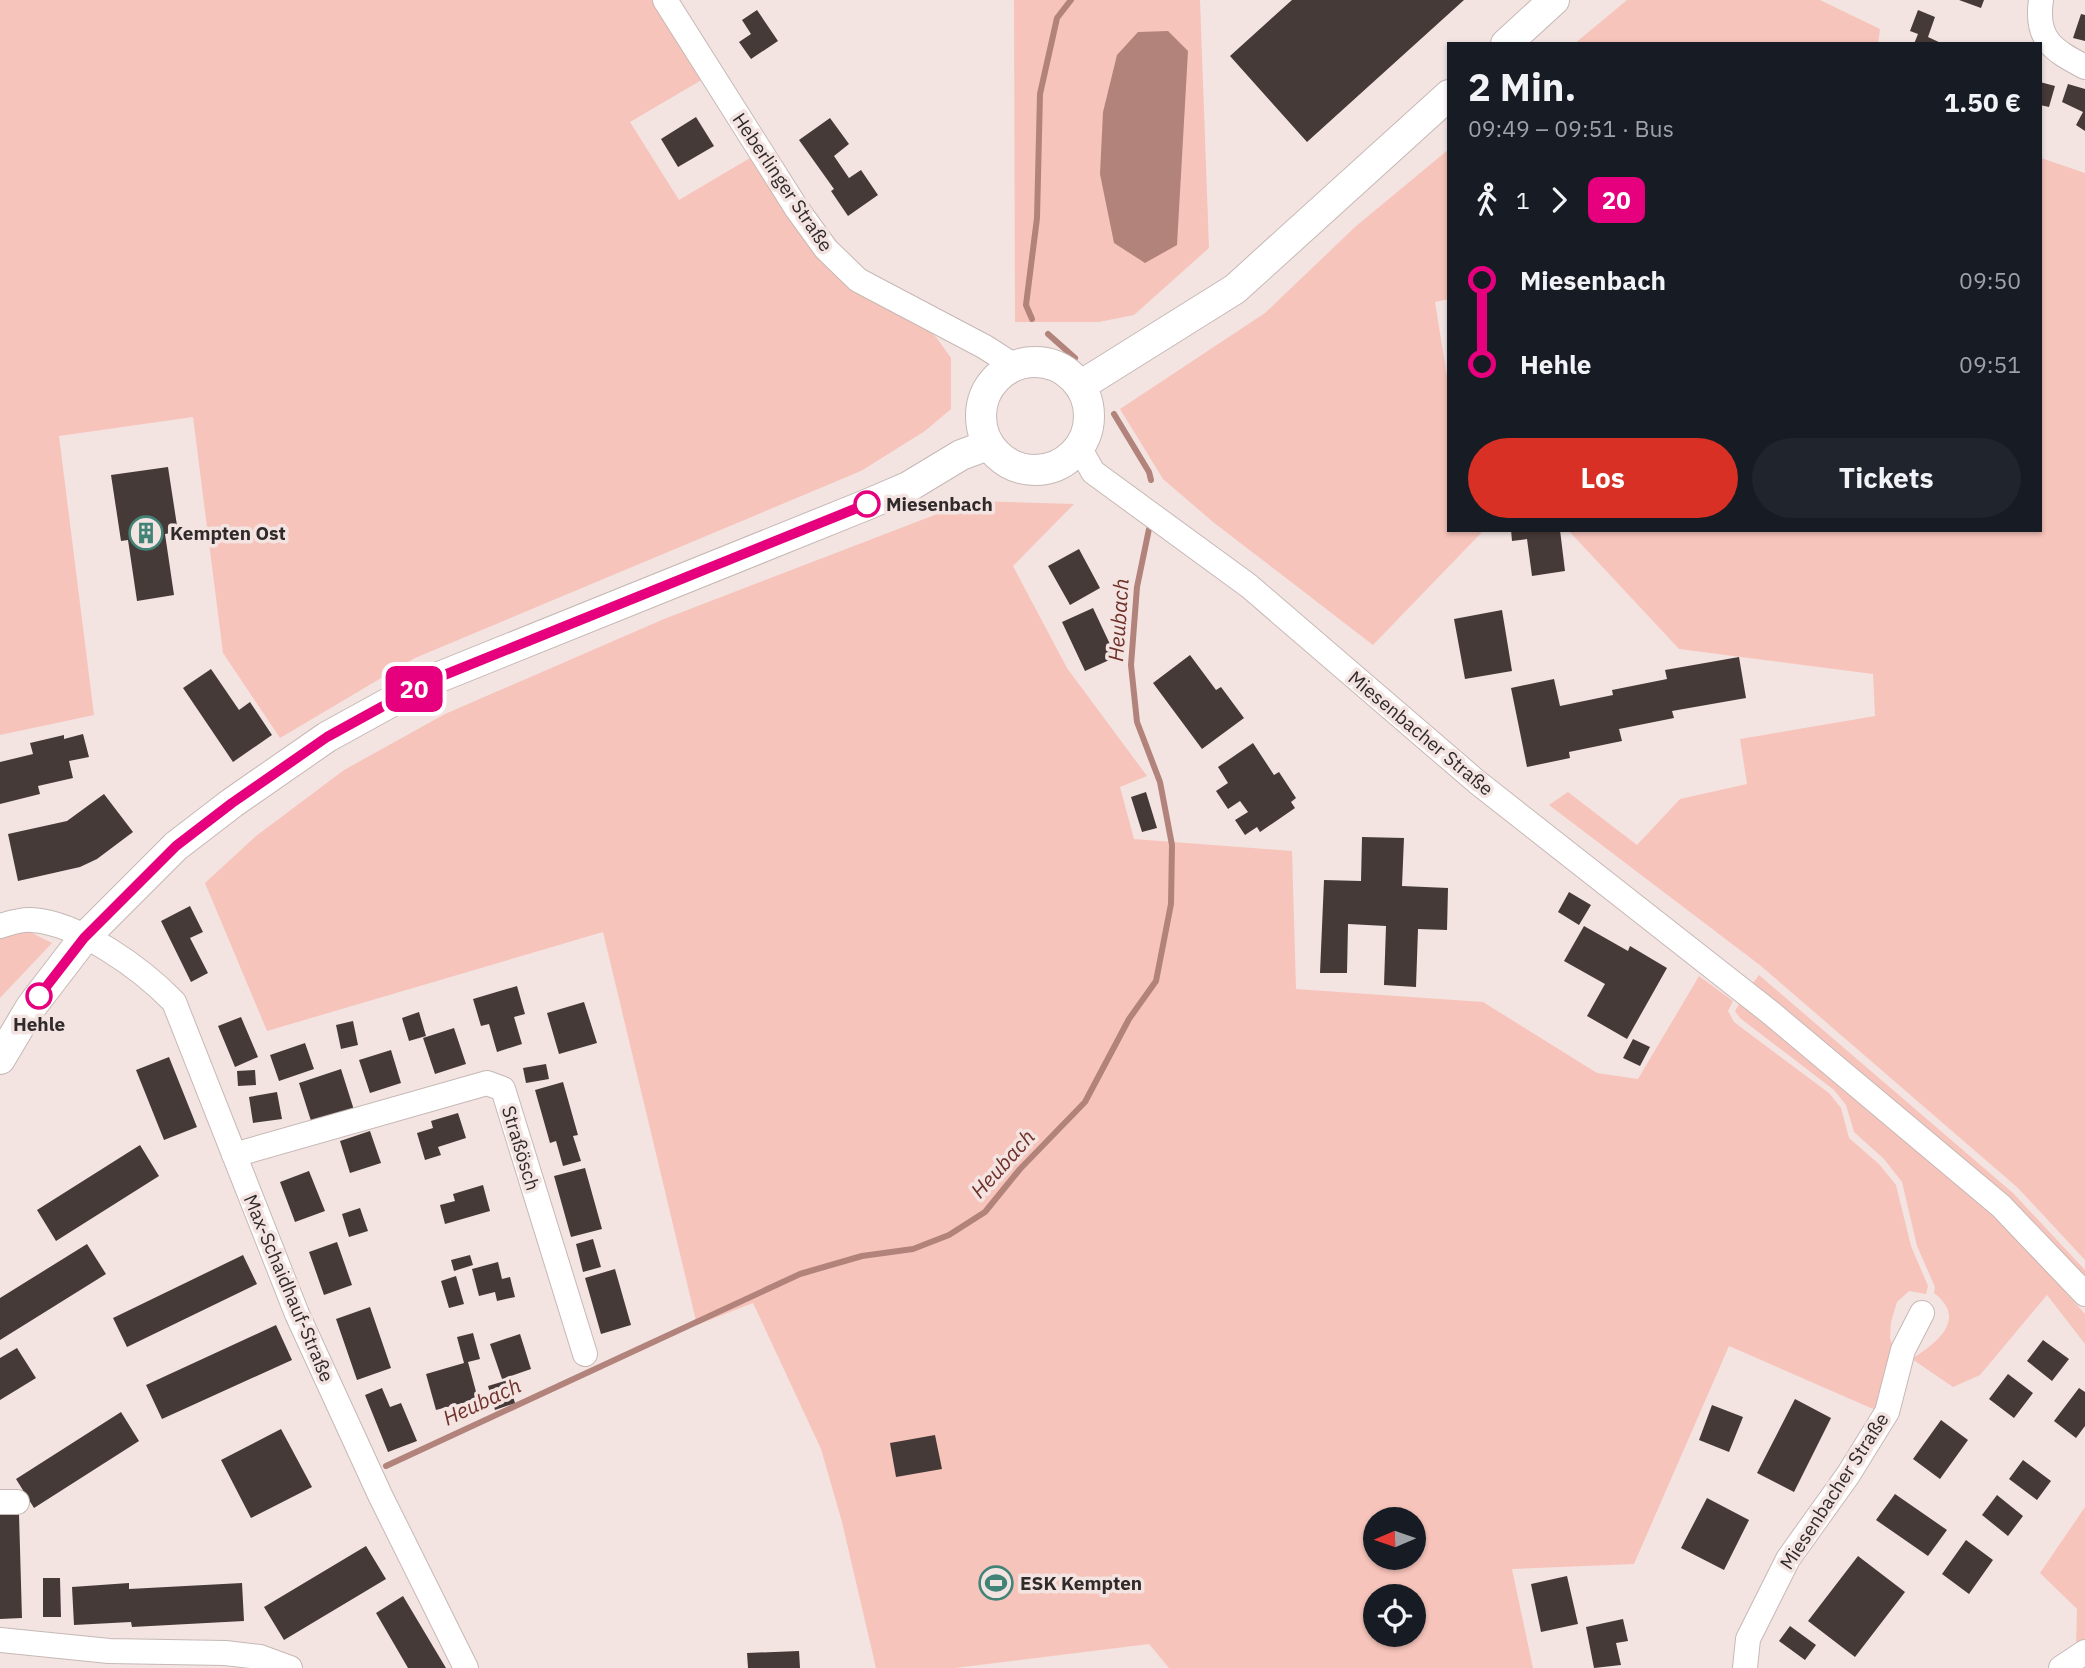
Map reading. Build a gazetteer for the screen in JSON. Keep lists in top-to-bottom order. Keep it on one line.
{"streets":{"street":["Heberlinger Straße","Miesenbacher Straße","Straßösch","Max-Schaidhauf-Straße"]},"crossings":[["Heberlinger Straße","Miesenbacher Straße"],["Straßösch","Max-Schaidhauf-Straße"]],"water":["Heubach"],"places":{"other":["Miesenbach","Hehle"],"building":["Kempten Ost"],"sports":["ESK Kempten"]},"lines":["bus line 20"],"north":"left","page":{"on_map":"20","heading":["2 Min.","09:49 – 09:51 · Bus","1.50 €"],"legs":["1","20"],"list":[{"name":"Miesenbach","value":"09:50"},{"name":"Hehle","value":"09:51"}],"buttons":["Los","Tickets"]}}
